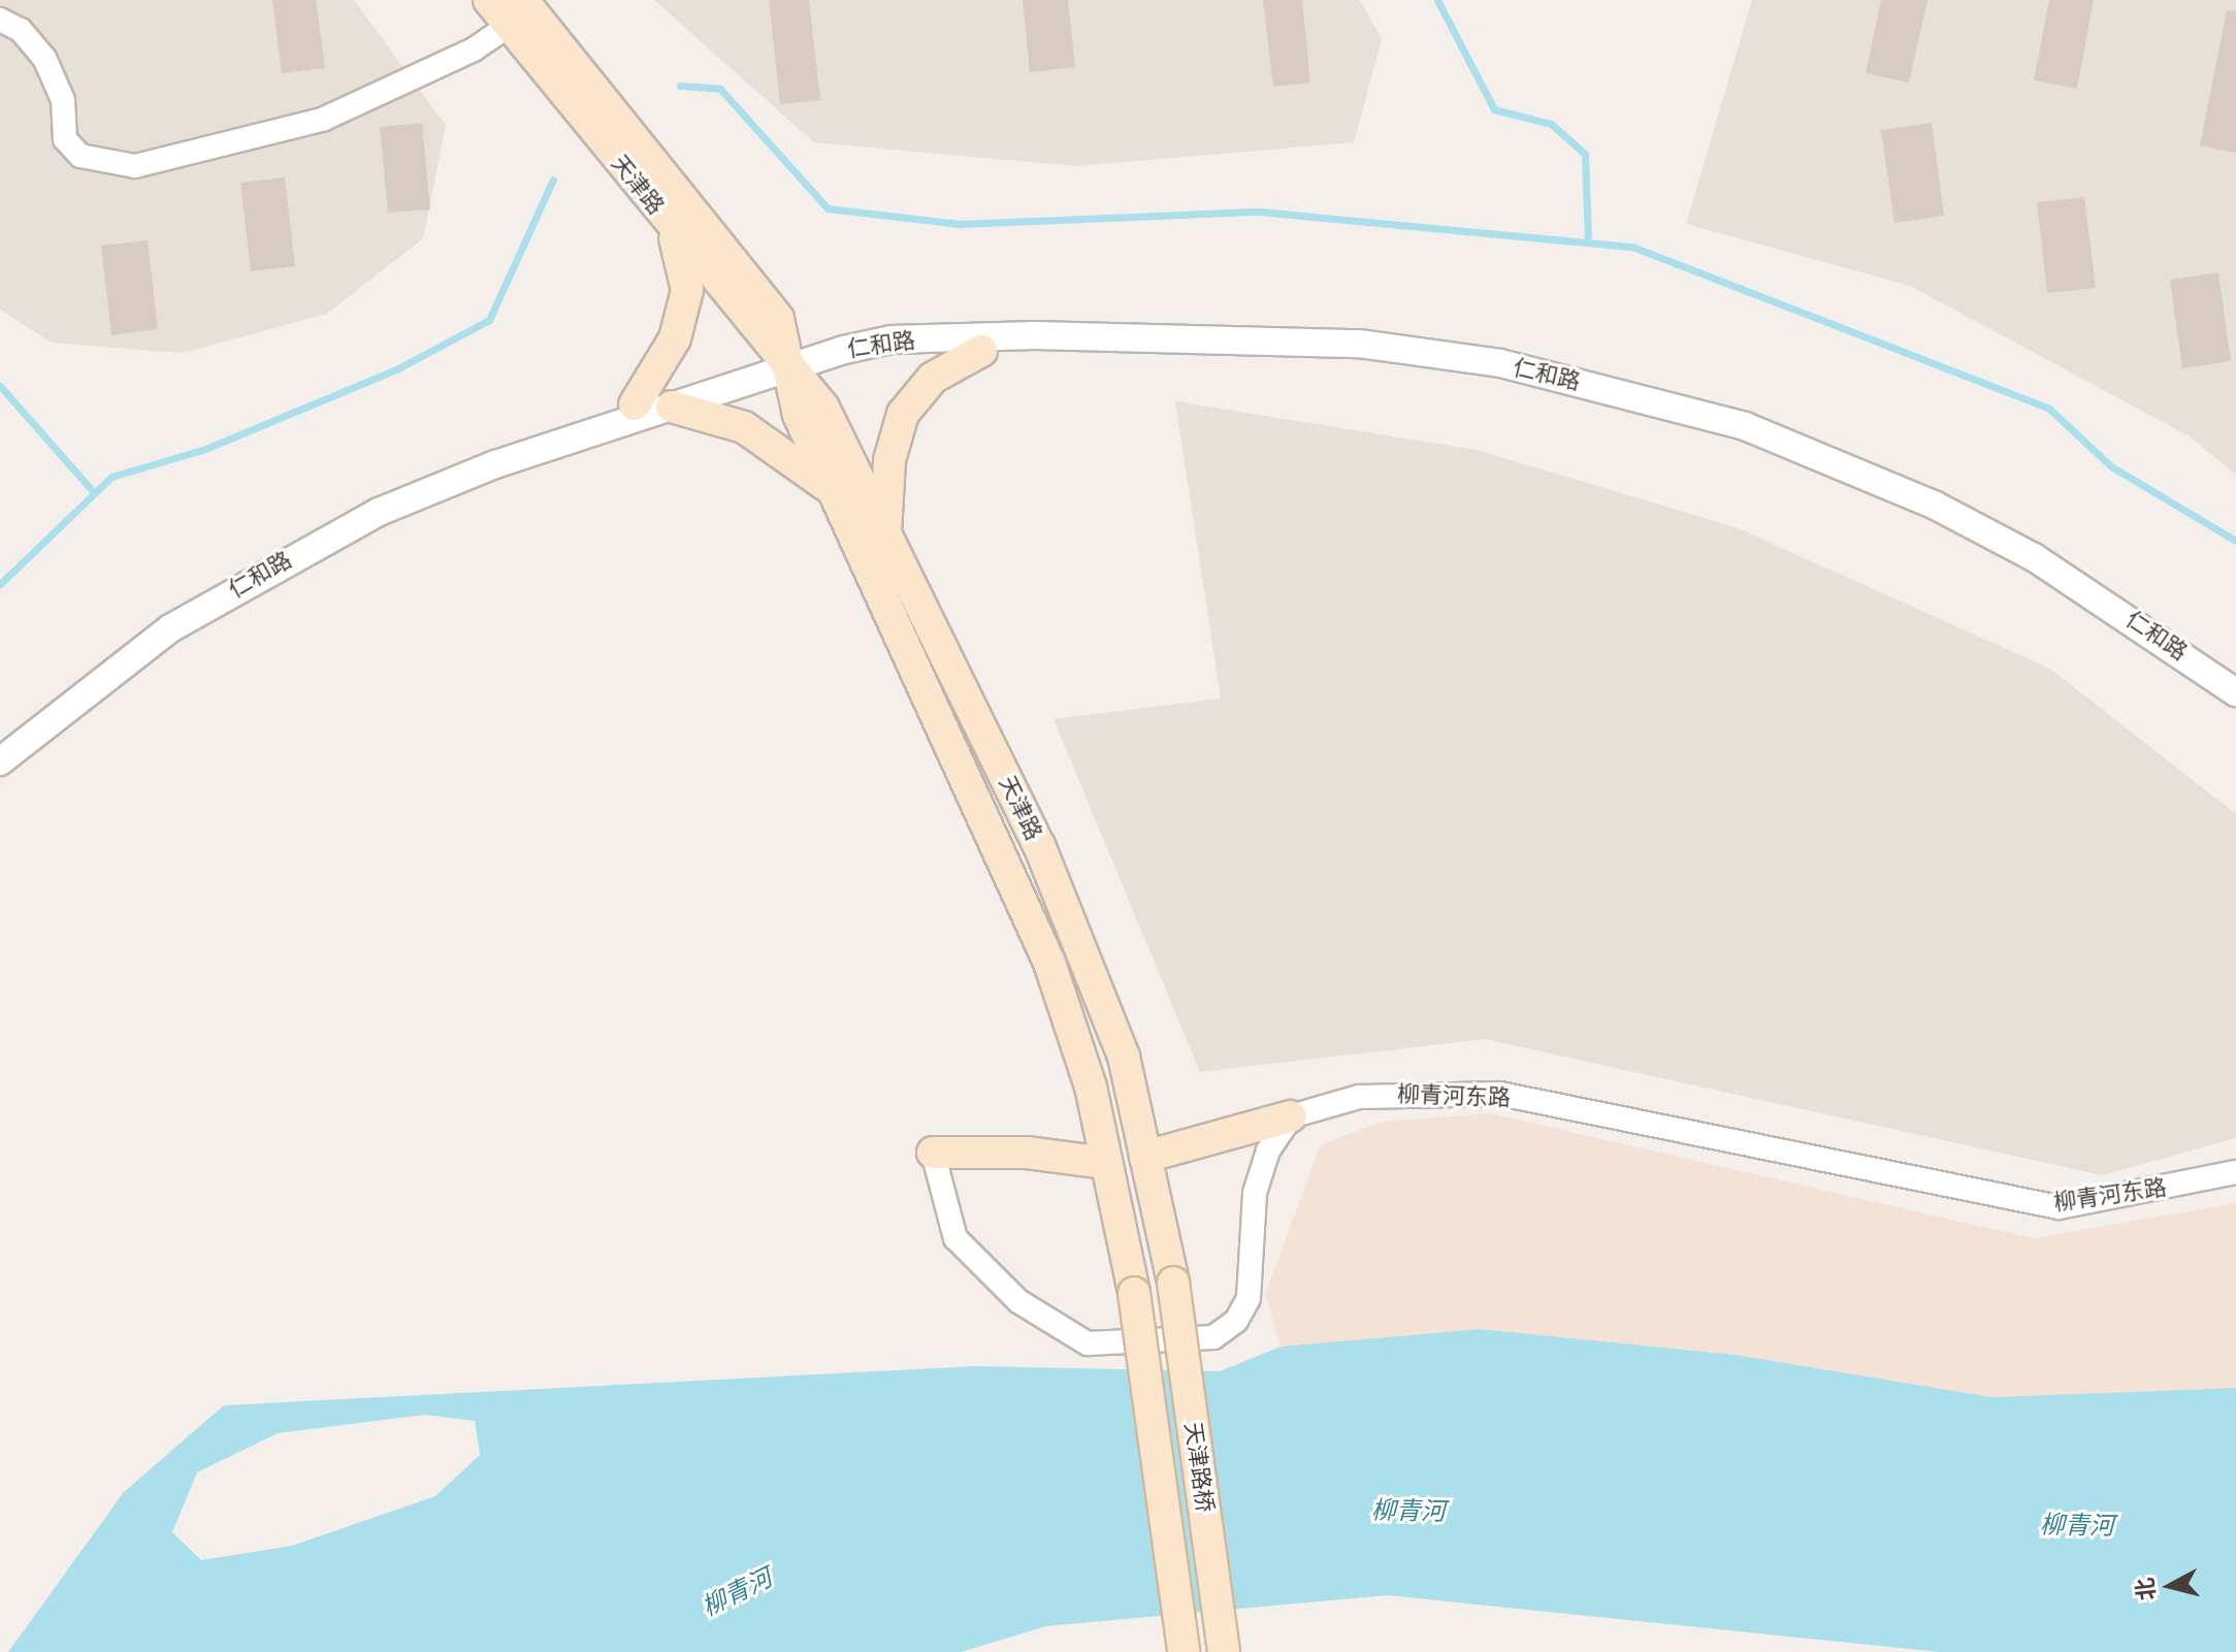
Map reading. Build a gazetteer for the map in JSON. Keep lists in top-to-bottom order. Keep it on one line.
{"streets":{"main road":["天津路","天津路桥"],"street":["仁和路","柳青河东路"]},"crossings":[["天津路","仁和路"],["天津路","天津路桥"]],"water":["柳青河"],"north":"left"}
